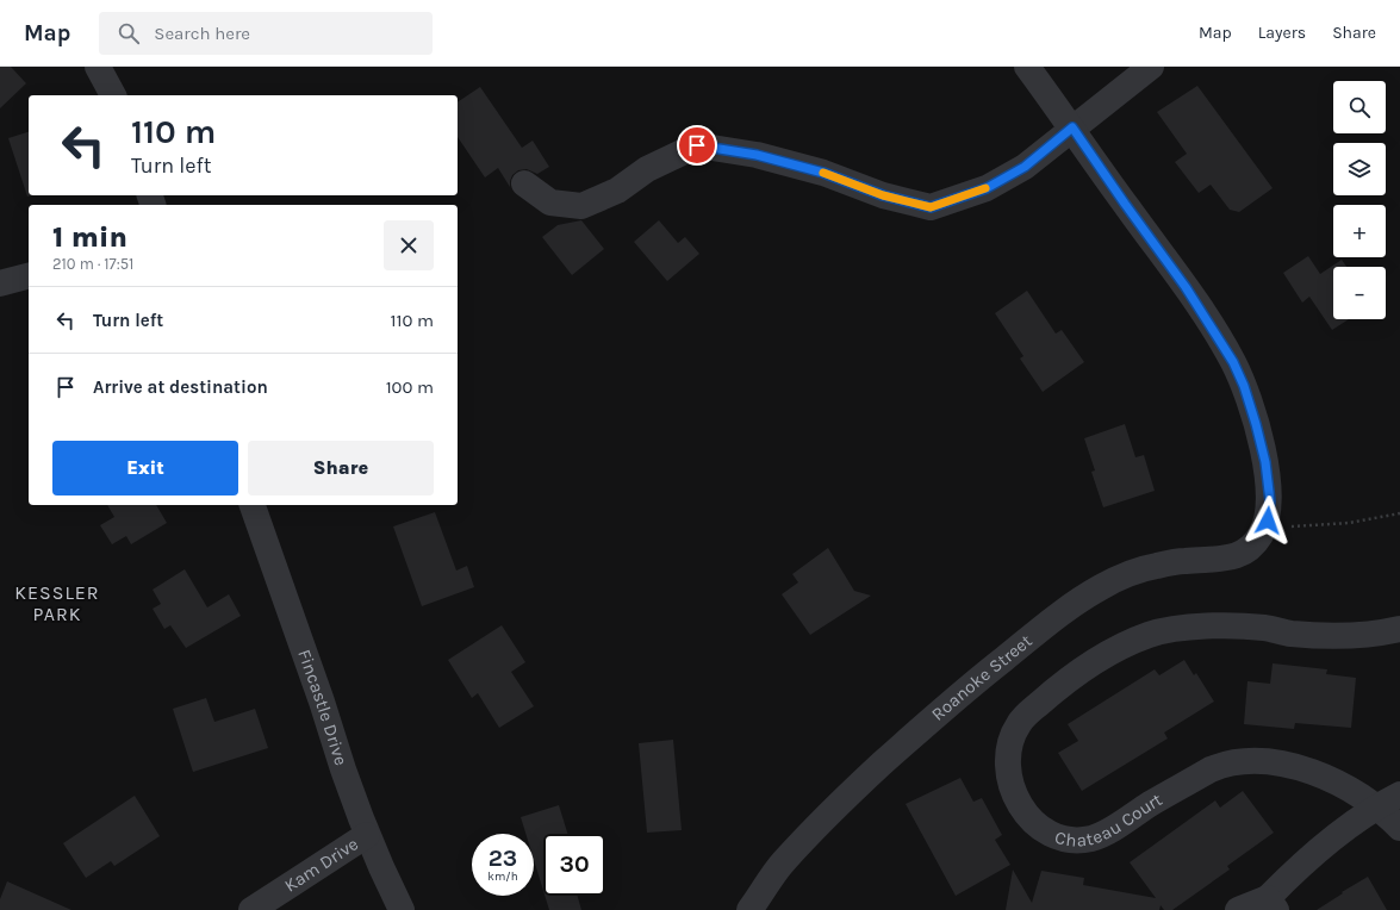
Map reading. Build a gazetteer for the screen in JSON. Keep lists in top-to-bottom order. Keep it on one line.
{"streets":{"street":["Roanoke Street","Fincastle Drive","Chateau Court","Kam Drive"]},"crossings":[["Fincastle Drive","Kam Drive"]],"districts":["KESSLER PARK"],"page":{"header":"Map","search":"Search here","nav":["Map","Layers","Share"],"map_buttons":["+","−"],"turn":["110 m","Turn left"],"heading":["1 min","210 m · 17:51"],"list":[{"name":"Turn left","value":"110 m"},{"name":"Arrive at destination","value":"100 m"}],"buttons":["Exit","Share"],"speed":"23 km/h","limit":"30"}}
